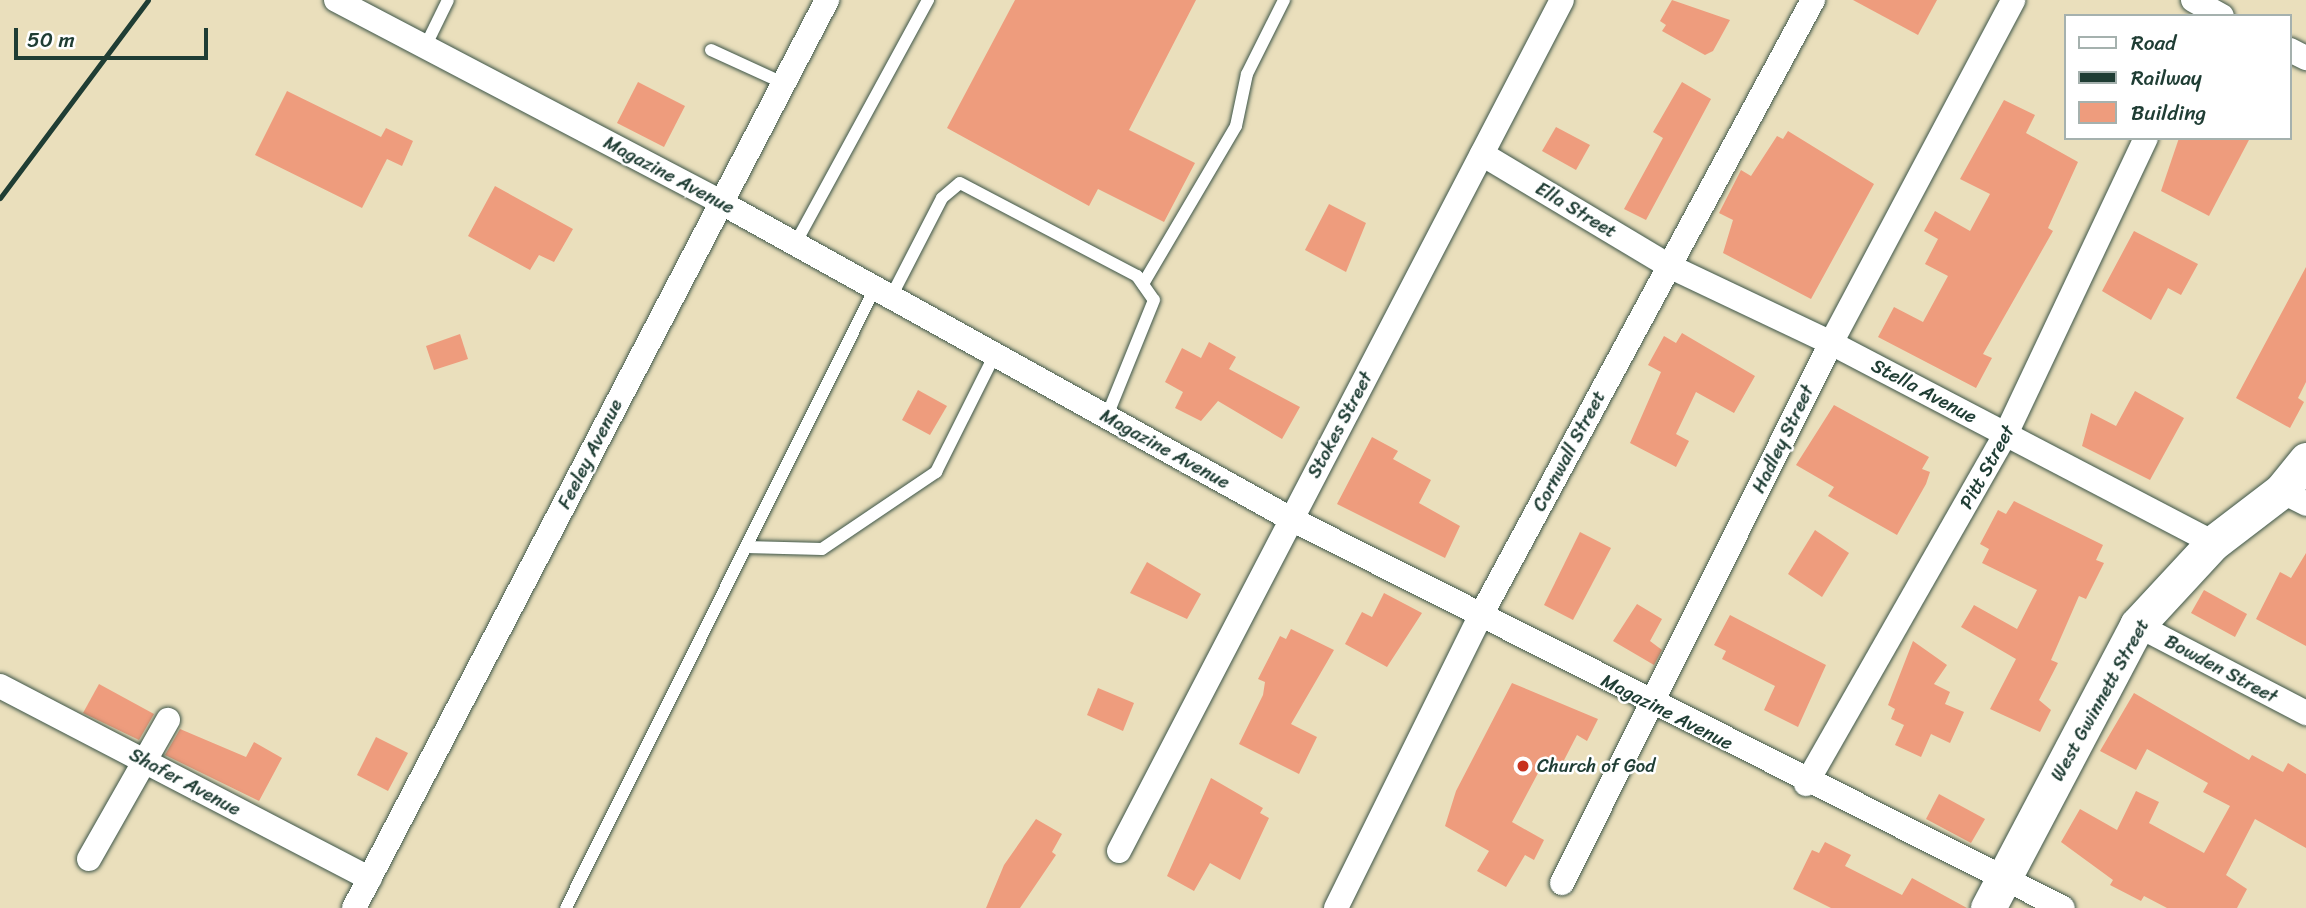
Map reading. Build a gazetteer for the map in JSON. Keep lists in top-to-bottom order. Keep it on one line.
{"streets":{"main road":["West Gwinnett Street"],"street":["Magazine Avenue","Ella Street","Stella Avenue","Stokes Street","Hadley Street","Cornwall Street","Feeley Avenue","Pitt Street","Bowden Street","Shafer Avenue"]},"crossings":[["Magazine Avenue","Stokes Street"],["Magazine Avenue","Hadley Street"],["Magazine Avenue","Cornwall Street"],["Magazine Avenue","Feeley Avenue"],["Magazine Avenue","Pitt Street"],["Magazine Avenue","West Gwinnett Street"],["Ella Street","Stella Avenue"],["Ella Street","Stokes Street"],["Ella Street","Cornwall Street"],["Stella Avenue","Hadley Street"],["Stella Avenue","Cornwall Street"],["Stella Avenue","Pitt Street"],["Stella Avenue","West Gwinnett Street"],["Feeley Avenue","Shafer Avenue"],["Bowden Street","West Gwinnett Street"]],"places":["Church of God"],"legend":["Road","Railway","Building"],"scale_bar":"50 m"}
